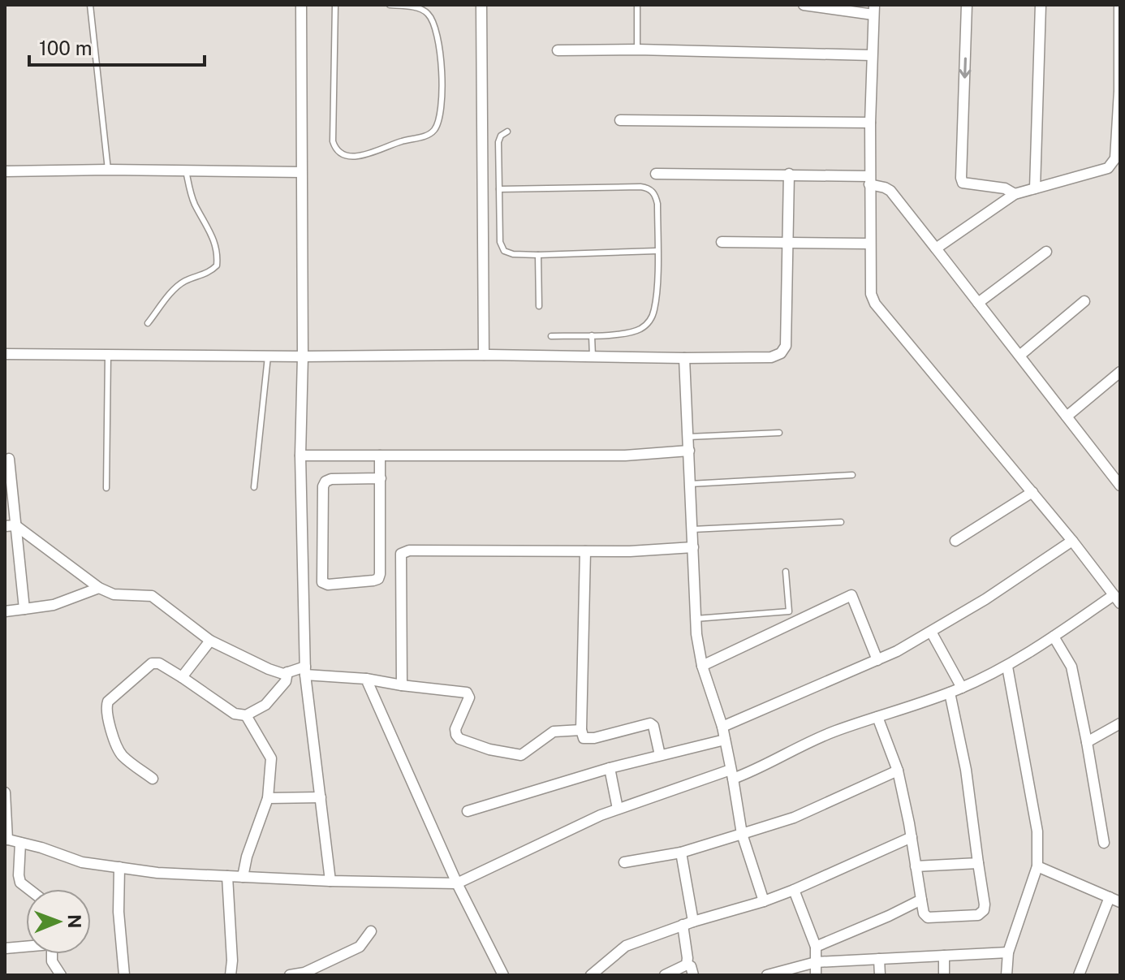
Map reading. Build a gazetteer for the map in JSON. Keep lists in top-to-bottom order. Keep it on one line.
{"scale_bar":"100 m","north":"right"}
